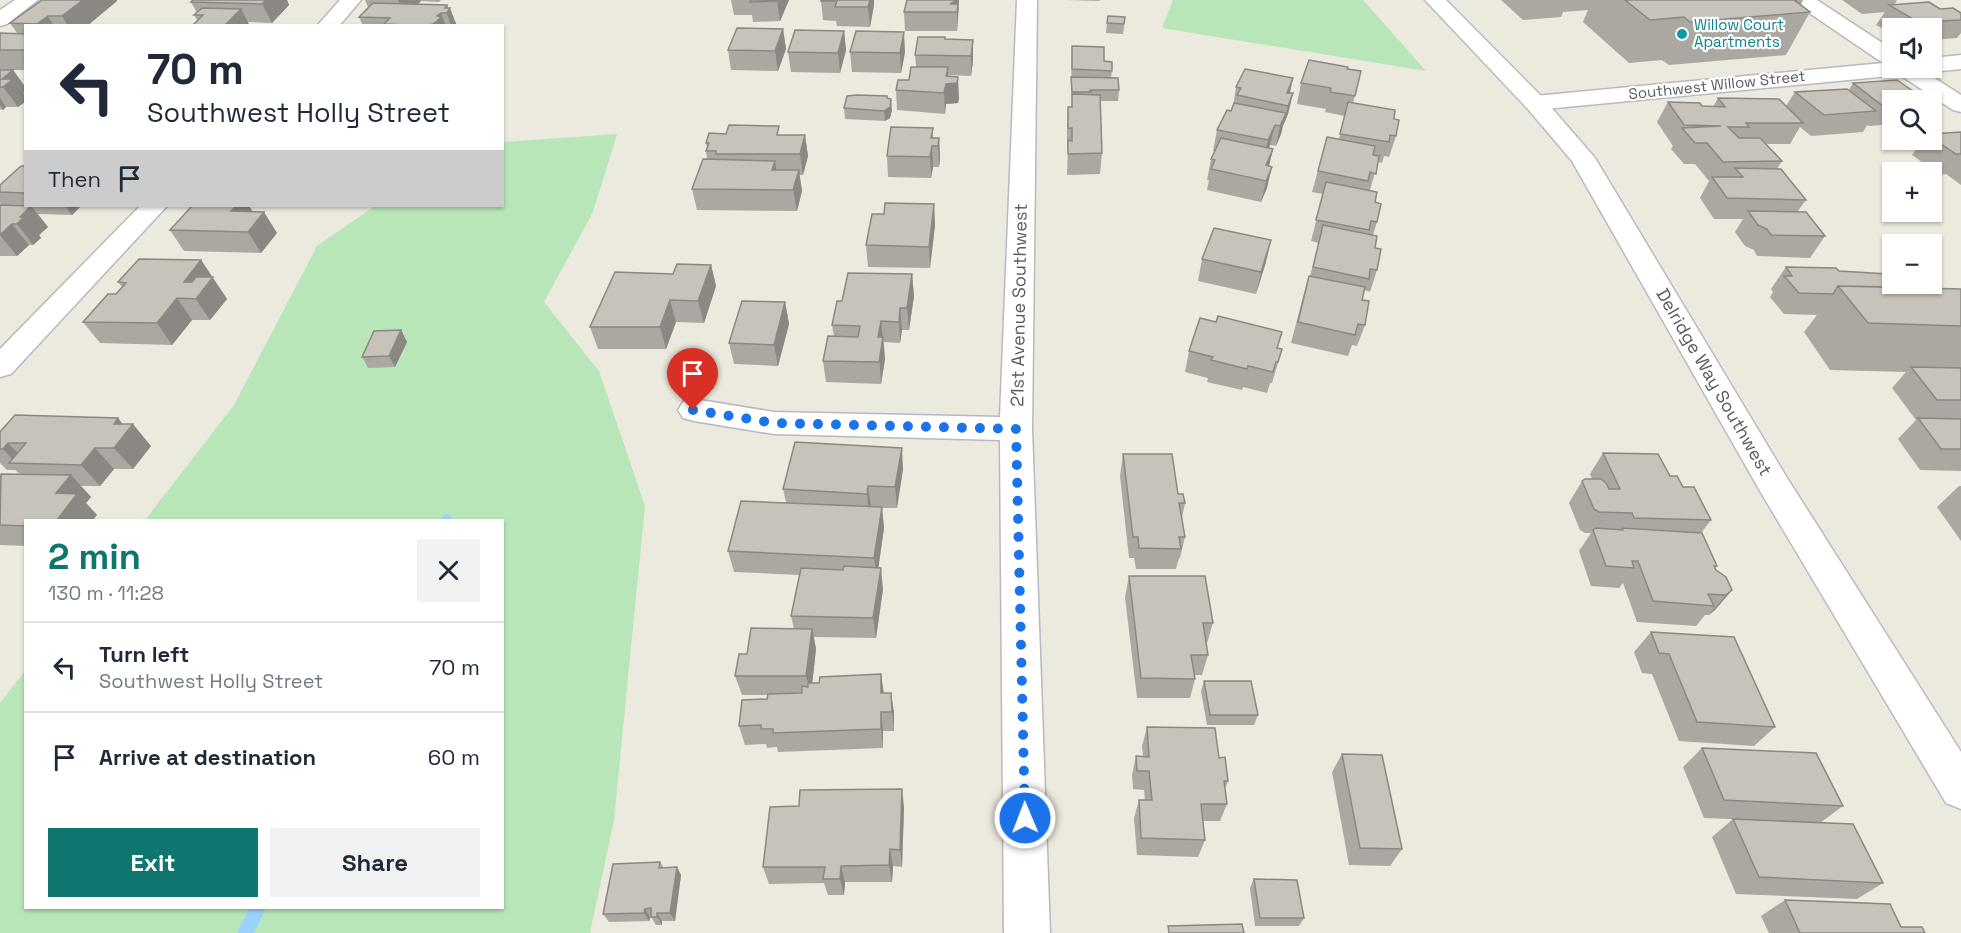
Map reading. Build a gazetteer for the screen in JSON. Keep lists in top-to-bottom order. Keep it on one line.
{"streets":{"street":["Southwest Willow Street","21st Avenue Southwest","Delridge Way Southwest"]},"crossings":[["Southwest Willow Street","Delridge Way Southwest"]],"places":["Willow Court Apartments"],"page":{"map_buttons":["+","−"],"turn":["70 m","Southwest Holly Street"],"then":"Then","heading":["2 min","130 m · 11:28"],"list":[{"name":"Turn left","note":"Southwest Holly Street","value":"70 m"},{"name":"Arrive at destination","value":"60 m"}],"buttons":["Exit","Share"]}}
